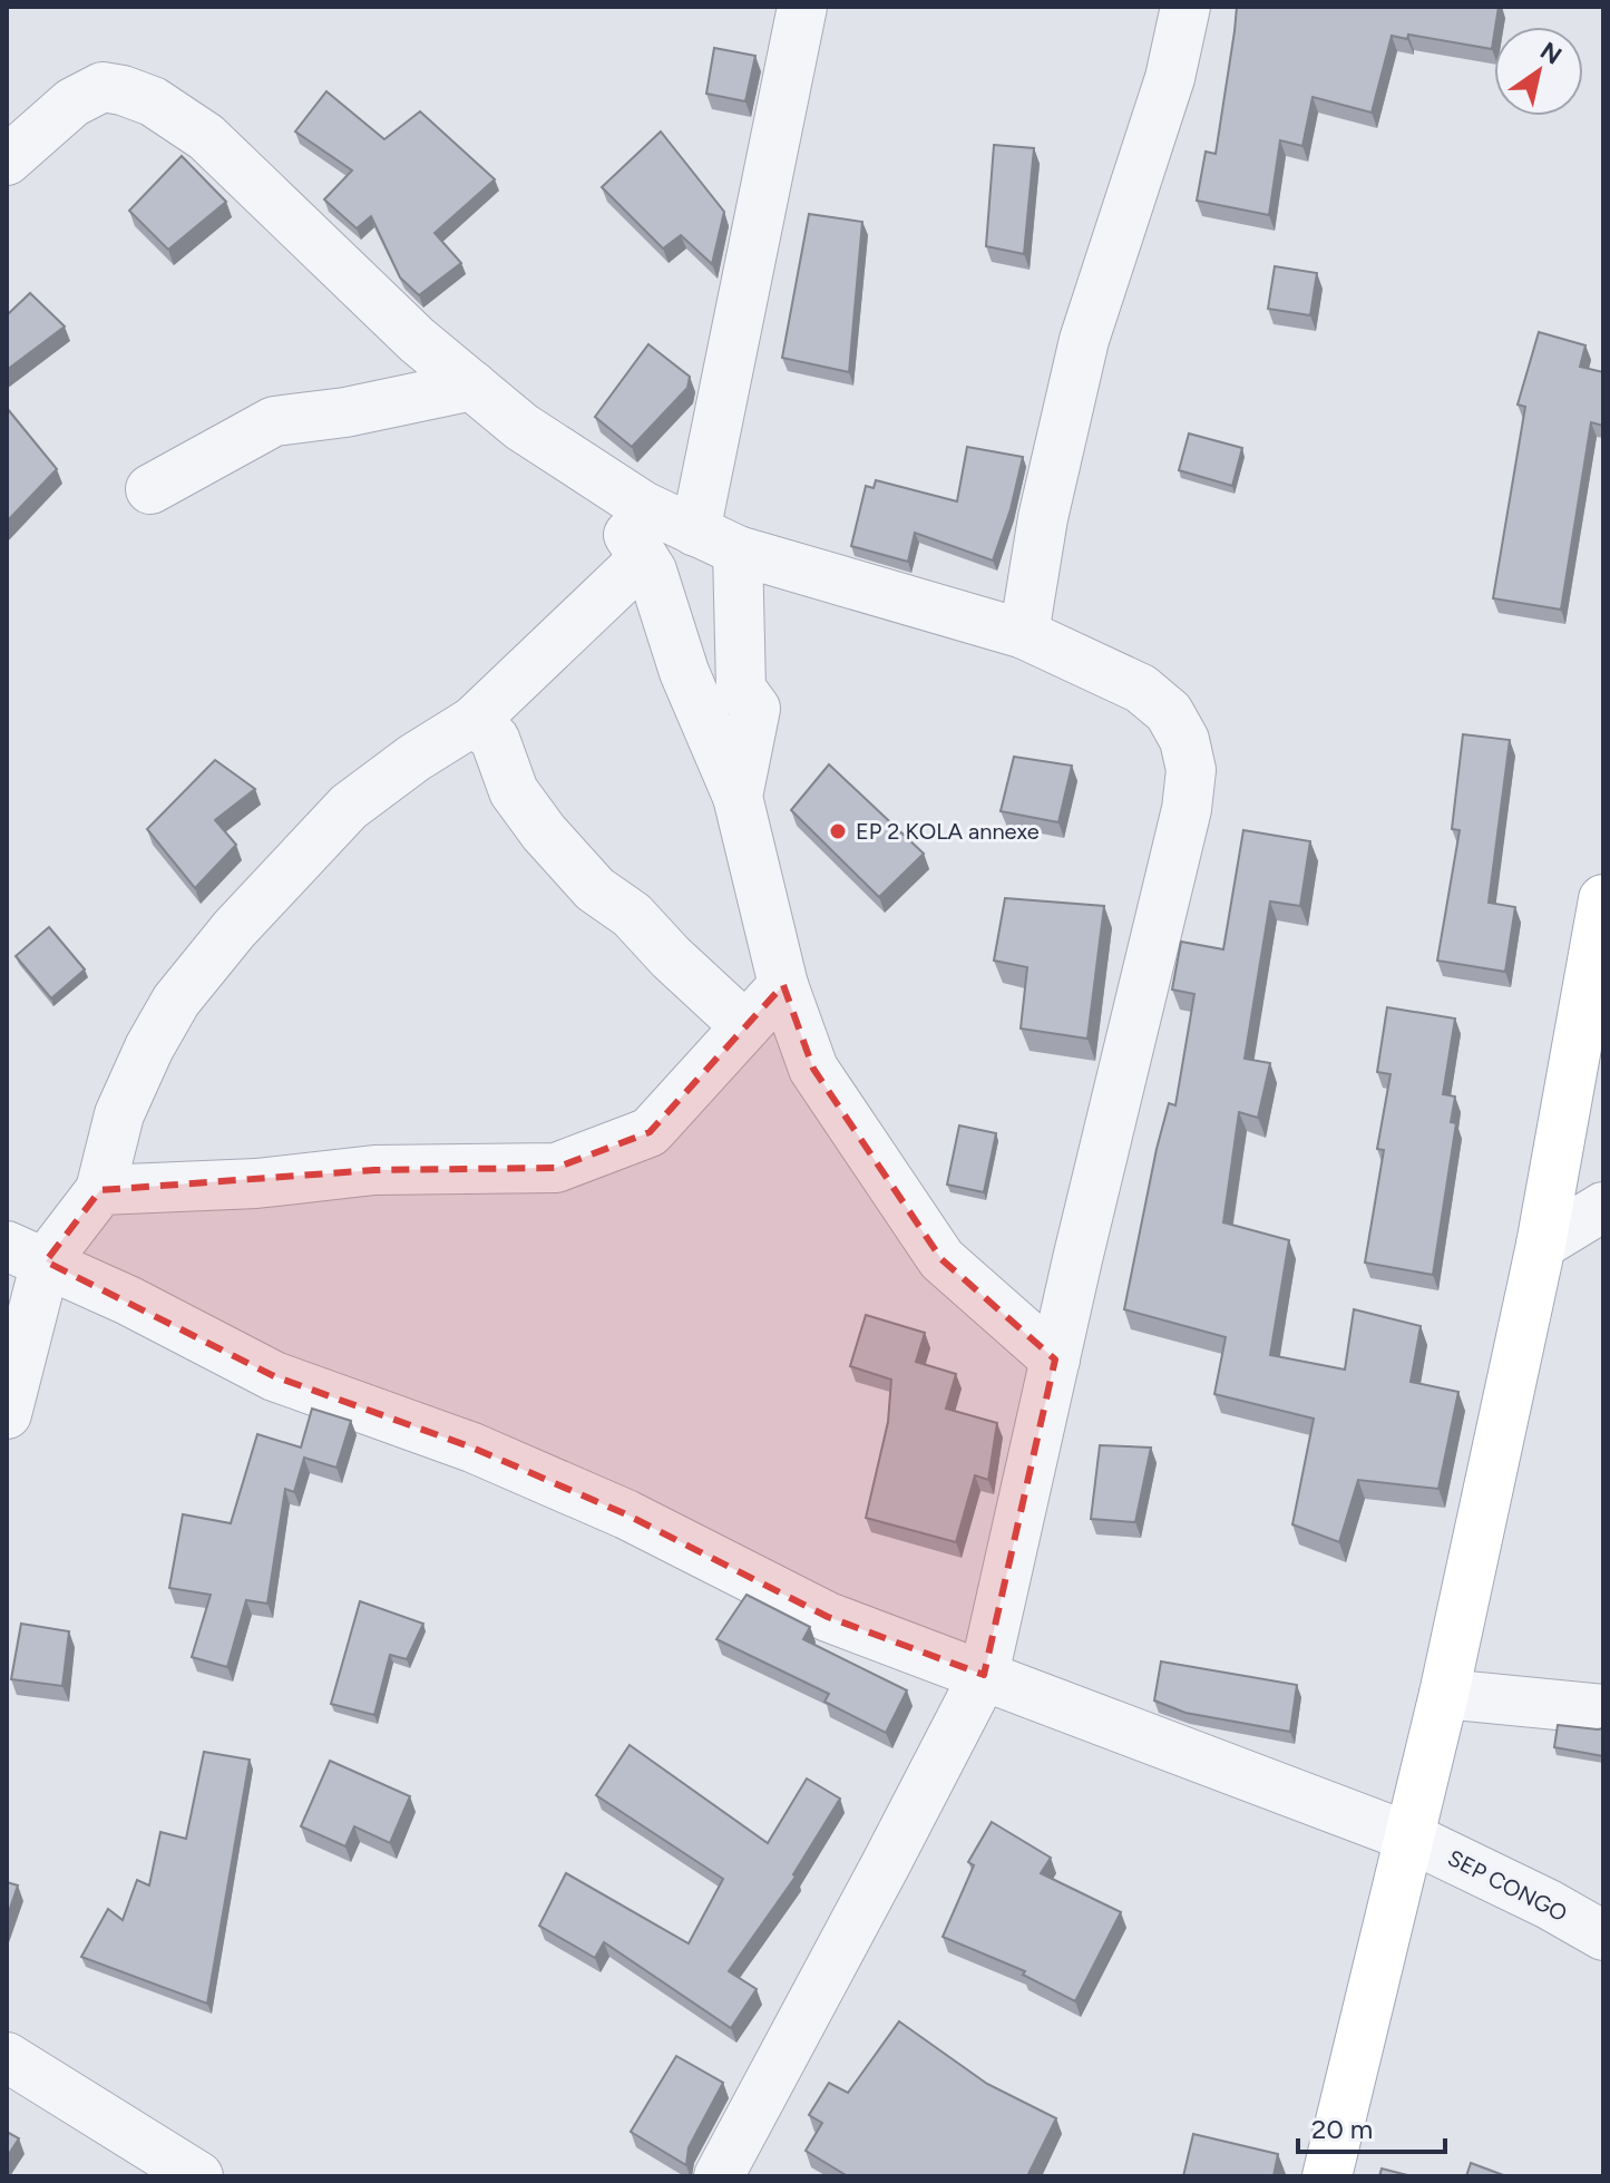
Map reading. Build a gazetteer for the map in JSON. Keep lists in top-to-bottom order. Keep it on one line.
{"streets":{"street":["SEP CONGO"]},"places":["EP 2 KOLA annexe"],"scale_bar":"20 m","north":"top right"}
